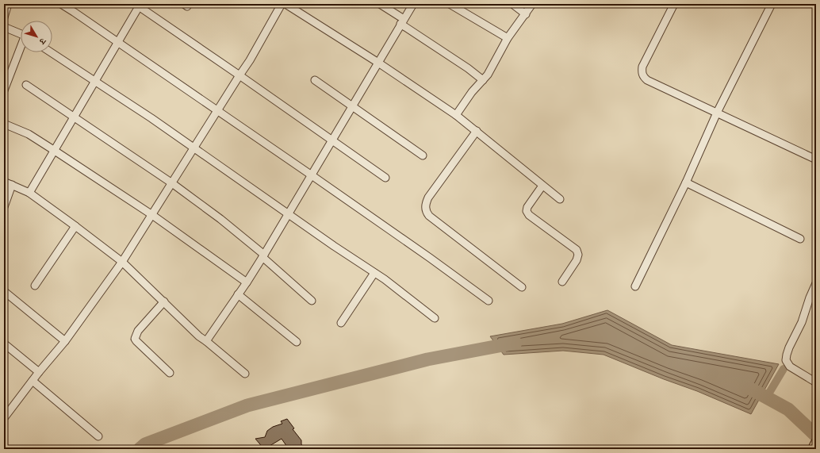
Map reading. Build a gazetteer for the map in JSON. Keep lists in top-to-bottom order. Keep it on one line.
{"north":"bottom right"}
